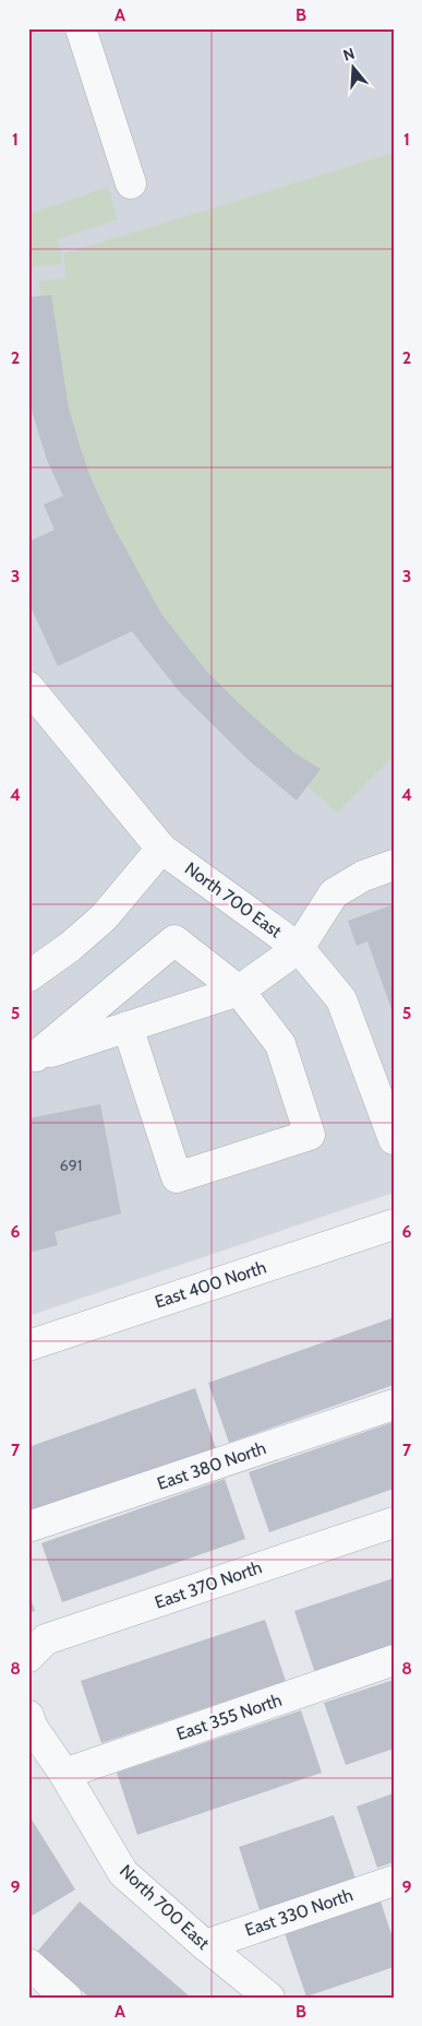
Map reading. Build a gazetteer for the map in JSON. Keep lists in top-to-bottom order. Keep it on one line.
{"streets":{"street":["North 700 East","East 400 North","East 380 North","East 370 North","East 355 North","East 330 North"]},"crossings":[["North 700 East","East 355 North"],["North 700 East","East 330 North"]],"house_numbers":["691"],"north":"top","grid":{"columns":["A","B"],"rows":["1","2","3","4","5","6","7","8","9"]}}
